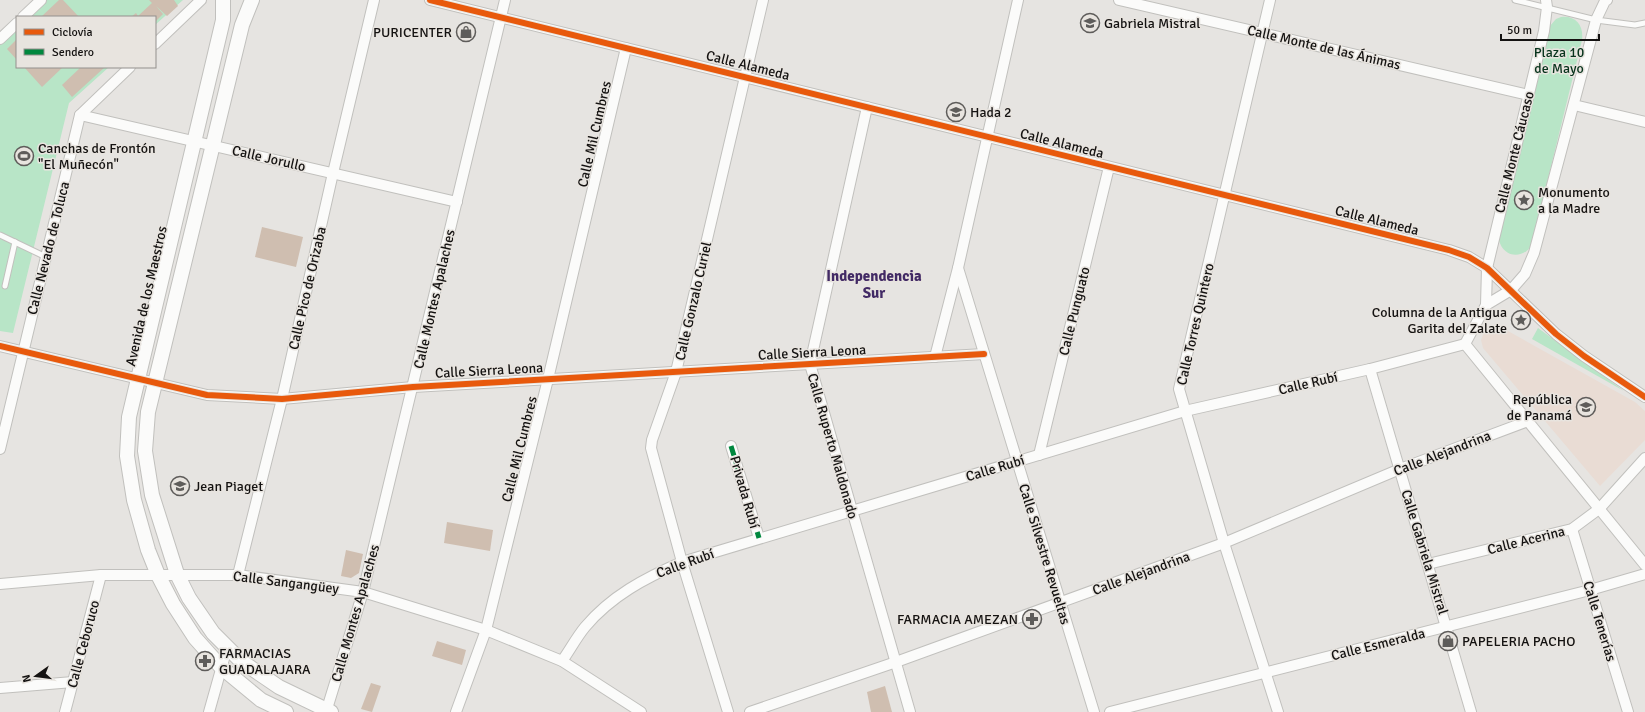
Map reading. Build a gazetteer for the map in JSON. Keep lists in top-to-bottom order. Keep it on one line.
{"streets":{"street":["Calle Monte de las Ánimas","Calle Alameda","Calle Mil Cumbres","Calle Monte Cáucaso","Calle Jorullo","Calle Nevado de Toluca","Calle Pico de Orizaba","Avenida de los Maestros","Calle Montes Apalaches","Calle Gonzalo Curiel","Calle Punguato","Calle Torres Quintero","Calle Sierra Leona","Calle Rubí","Calle Ruperto Maldonado","Calle Alejandrina","Privada Rubí","Calle Acerina","Calle Gabriela Mistral","Calle Silvestre Revueltas","Calle Sangangüey","Calle Tenerías","Calle Ceboruco","Calle Esmeralda"]},"crossings":[["Calle Monte de las Ánimas","Calle Monte Cáucaso"],["Calle Monte de las Ánimas","Calle Torres Quintero"],["Calle Alameda","Calle Mil Cumbres"],["Calle Alameda","Calle Monte Cáucaso"],["Calle Alameda","Calle Montes Apalaches"],["Calle Alameda","Calle Gonzalo Curiel"],["Calle Alameda","Calle Punguato"],["Calle Alameda","Calle Torres Quintero"],["Calle Alameda","Calle Ruperto Maldonado"],["Calle Alameda","Calle Silvestre Revueltas"],["Calle Mil Cumbres","Calle Sierra Leona"],["Calle Mil Cumbres","Calle Sangangüey"],["Calle Monte Cáucaso","Calle Rubí"],["Calle Jorullo","Calle Nevado de Toluca"],["Calle Jorullo","Calle Pico de Orizaba"],["Calle Jorullo","Avenida de los Maestros"],["Calle Jorullo","Calle Montes Apalaches"],["Calle Nevado de Toluca","Calle Sierra Leona"],["Calle Pico de Orizaba","Calle Sierra Leona"],["Calle Pico de Orizaba","Calle Sangangüey"],["Avenida de los Maestros","Calle Montes Apalaches"],["Avenida de los Maestros","Calle Sierra Leona"],["Avenida de los Maestros","Calle Sangangüey"],["Calle Montes Apalaches","Calle Sierra Leona"],["Calle Montes Apalaches","Calle Sangangüey"],["Calle Gonzalo Curiel","Calle Sierra Leona"],["Calle Gonzalo Curiel","Calle Rubí"],["Calle Punguato","Calle Rubí"],["Calle Torres Quintero","Calle Rubí"],["Calle Torres Quintero","Calle Alejandrina"],["Calle Torres Quintero","Calle Esmeralda"],["Calle Sierra Leona","Calle Ruperto Maldonado"],["Calle Sierra Leona","Calle Silvestre Revueltas"],["Calle Rubí","Calle Ruperto Maldonado"],["Calle Rubí","Privada Rubí"],["Calle Rubí","Calle Gabriela Mistral"],["Calle Rubí","Calle Silvestre Revueltas"],["Calle Rubí","Calle Sangangüey"],["Calle Ruperto Maldonado","Calle Alejandrina"],["Calle Alejandrina","Calle Gabriela Mistral"],["Calle Alejandrina","Calle Silvestre Revueltas"],["Calle Acerina","Calle Gabriela Mistral"],["Calle Acerina","Calle Tenerías"],["Calle Gabriela Mistral","Calle Esmeralda"],["Calle Sangangüey","Calle Ceboruco"],["Calle Tenerías","Calle Esmeralda"]],"districts":["Independencia Sur"],"parks":["Plaza 10 de Mayo"],"places":{"school or university":["Gabriela Mistral","Hada 2","República de Panamá","Jean Piaget"],"shop":["PURICENTER","PAPELERIA PACHO"],"sports":["Canchas de Frontón \"El Muñecón\""],"place":["Monumento a la Madre","Columna de la Antigua Garita del Zalate"],"pharmacy":["FARMACIA AMEZAN","FARMACIAS GUADALAJARA"]},"legend":["Ciclovía","Sendero"],"scale_bar":"50 m","north":"left"}
